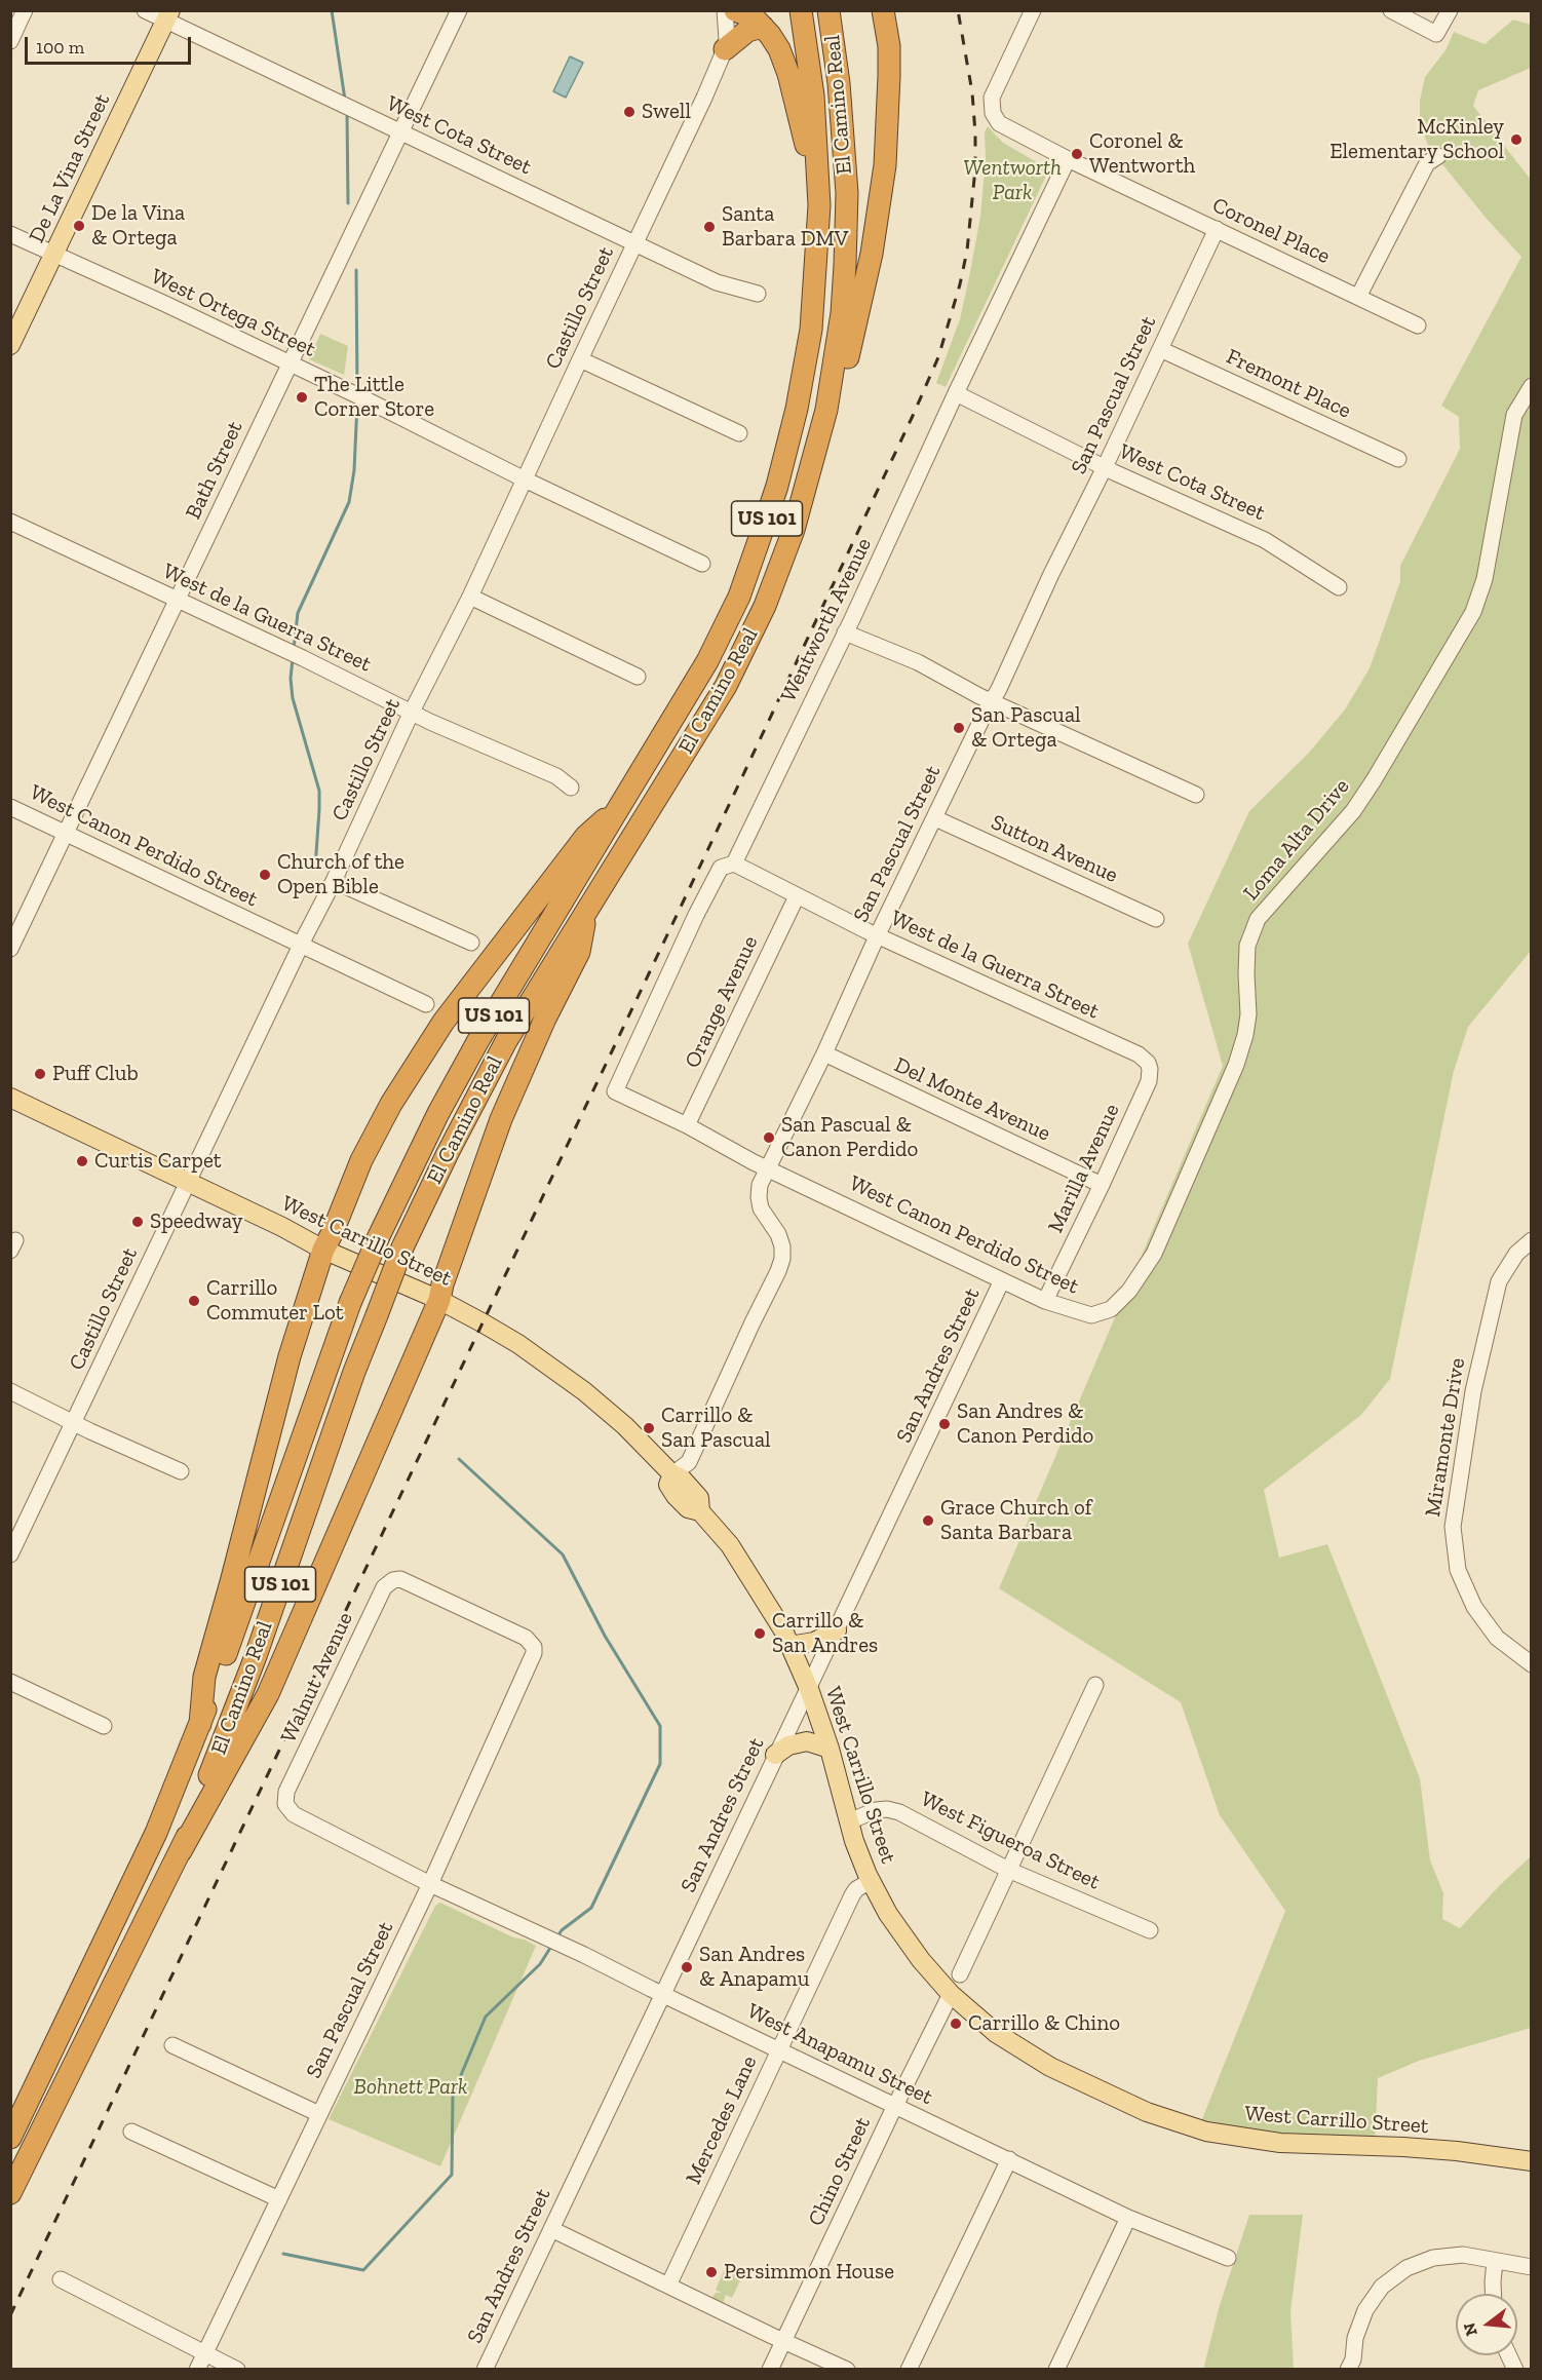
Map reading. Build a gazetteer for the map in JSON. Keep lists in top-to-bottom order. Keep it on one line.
{"streets":{"highway":["El Camino Real","US 101"],"main road":["De La Vina Street","West Carrillo Street"],"street":["West Cota Street","Coronel Place","Castillo Street","West Ortega Street","Fremont Place","San Pascual Street","Bath Street","West de la Guerra Street","Wentworth Avenue","Loma Alta Drive","West Canon Perdido Street","Sutton Avenue","Orange Avenue","Del Monte Avenue","Marilla Avenue","San Andres Street","Miramonte Drive","Walnut Avenue","West Figueroa Street","West Anapamu Street","Mercedes Lane","Chino Street"]},"crossings":[["West Cota Street","De La Vina Street"],["West Cota Street","Castillo Street"],["West Cota Street","San Pascual Street"],["West Cota Street","Bath Street"],["West Cota Street","Wentworth Avenue"],["De La Vina Street","West Ortega Street"],["Coronel Place","San Pascual Street"],["Coronel Place","Wentworth Avenue"],["Castillo Street","West Ortega Street"],["Castillo Street","West de la Guerra Street"],["Castillo Street","West Canon Perdido Street"],["Castillo Street","West Carrillo Street"],["West Ortega Street","Bath Street"],["Fremont Place","San Pascual Street"],["San Pascual Street","West de la Guerra Street"],["San Pascual Street","West Canon Perdido Street"],["San Pascual Street","Sutton Avenue"],["San Pascual Street","Del Monte Avenue"],["San Pascual Street","West Carrillo Street"],["San Pascual Street","Walnut Avenue"],["San Pascual Street","West Anapamu Street"],["Bath Street","West de la Guerra Street"],["Bath Street","West Canon Perdido Street"],["West de la Guerra Street","Wentworth Avenue"],["West de la Guerra Street","Orange Avenue"],["West de la Guerra Street","Marilla Avenue"],["Wentworth Avenue","West Canon Perdido Street"],["Loma Alta Drive","West Canon Perdido Street"],["West Canon Perdido Street","Orange Avenue"],["West Canon Perdido Street","Marilla Avenue"],["West Canon Perdido Street","San Andres Street"],["Del Monte Avenue","Marilla Avenue"],["West Carrillo Street","San Andres Street"],["West Carrillo Street","West Figueroa Street"],["West Carrillo Street","Mercedes Lane"],["West Carrillo Street","Chino Street"],["San Andres Street","West Anapamu Street"],["Walnut Avenue","West Anapamu Street"],["West Anapamu Street","Mercedes Lane"],["West Anapamu Street","Chino Street"]],"parks":["Wentworth Park","Bohnett Park"],"places":["Swell","McKinley Elementary School","Coronel & Wentworth","De la Vina & Ortega","Santa Barbara DMV","The Little Corner Store","San Pascual & Ortega","Church of the Open Bible","Puff Club","San Pascual & Canon Perdido","Curtis Carpet","Speedway","Carrillo Commuter Lot","San Andres & Canon Perdido","Carrillo & San Pascual","Grace Church of Santa Barbara","Carrillo & San Andres","San Andres & Anapamu","Carrillo & Chino","Persimmon House"],"scale_bar":"100 m","north":"left"}
